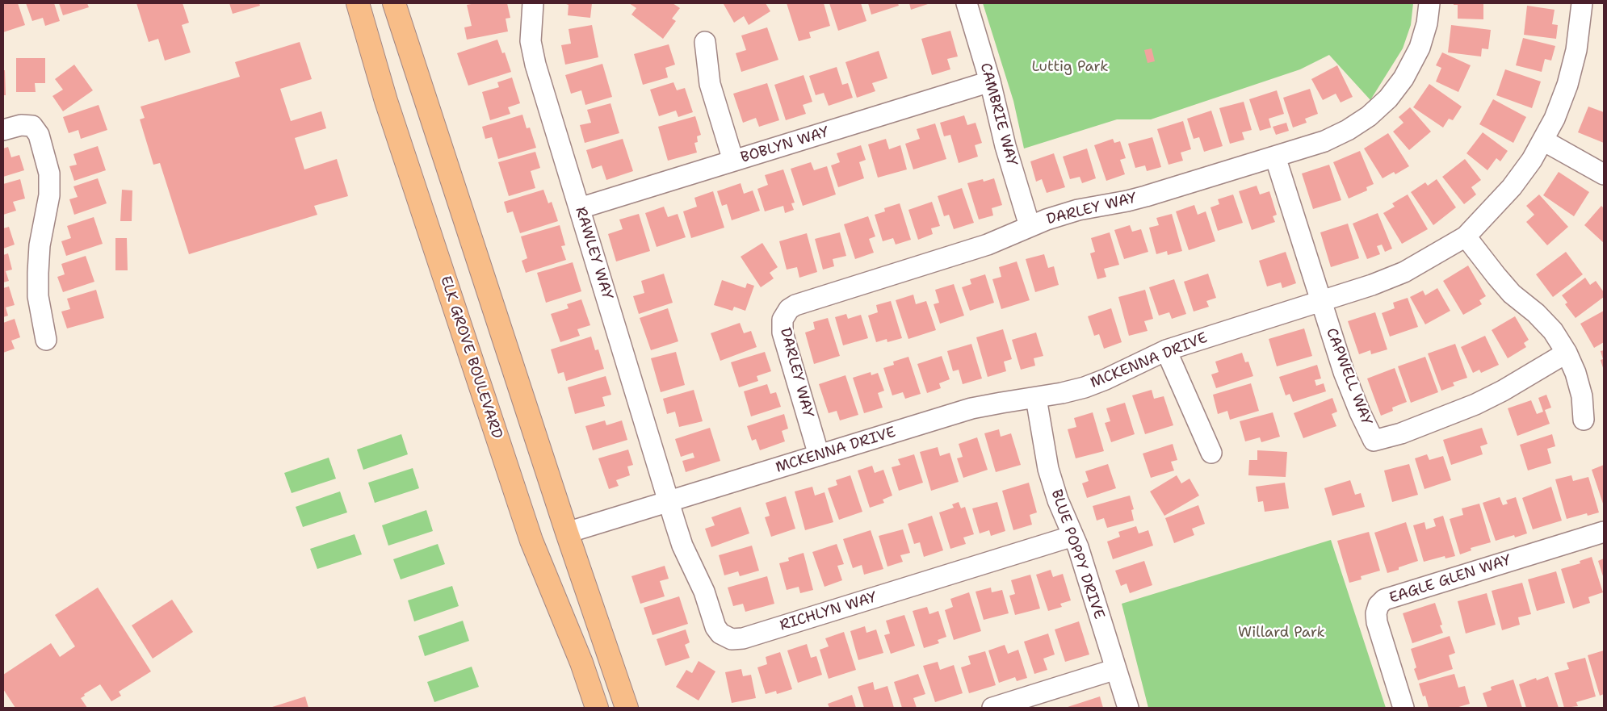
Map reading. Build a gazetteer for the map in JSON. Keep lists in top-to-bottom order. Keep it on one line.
{"streets":{"main road":["ELK GROVE BOULEVARD"],"street":["CAMBRIE WAY","BOBLYN WAY","DARLEY WAY","RAWLEY WAY","MCKENNA DRIVE","CAPWELL WAY","BLUE POPPY DRIVE","EAGLE GLEN WAY","RICHLYN WAY"]},"crossings":[["CAMBRIE WAY","BOBLYN WAY"],["CAMBRIE WAY","DARLEY WAY"],["BOBLYN WAY","RAWLEY WAY"],["DARLEY WAY","MCKENNA DRIVE"],["DARLEY WAY","CAPWELL WAY"],["RAWLEY WAY","MCKENNA DRIVE"],["RAWLEY WAY","RICHLYN WAY"],["MCKENNA DRIVE","CAPWELL WAY"],["MCKENNA DRIVE","BLUE POPPY DRIVE"],["MCKENNA DRIVE","RICHLYN WAY"],["BLUE POPPY DRIVE","RICHLYN WAY"]],"parks":["Luttig Park","Willard Park"]}
